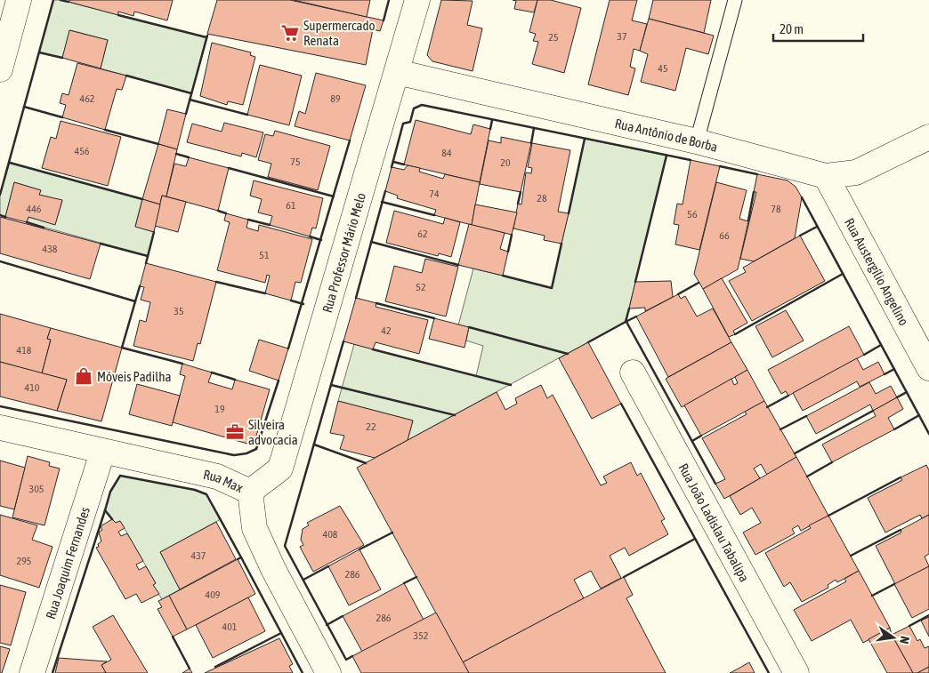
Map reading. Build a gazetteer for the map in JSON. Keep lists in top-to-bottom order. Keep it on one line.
{"streets":{"street":["Rua Antônio de Borba","Rua Professor Mário Melo","Rua Austergílio Angelino","Rua Max","Rua João Ladislau Tabalipa","Rua Joaquim Fernandes"]},"crossings":[["Rua Antônio de Borba","Rua Professor Mário Melo"],["Rua Antônio de Borba","Rua Austergílio Angelino"],["Rua Professor Mário Melo","Rua Max"],["Rua Max","Rua Joaquim Fernandes"]],"places":{"supermarket":["Supermercado Renata"],"shop":["Móveis Padilha"],"office":["Silveira advocacia"]},"house_numbers":["37","25","45","462","89","456","84","75","20","74","28","61","446","78","56","62","66","438","51","52","35","42","418","410","19","22","305","408","437","295","286","409","286","401","352"],"scale_bar":"20 m","north":"right"}
